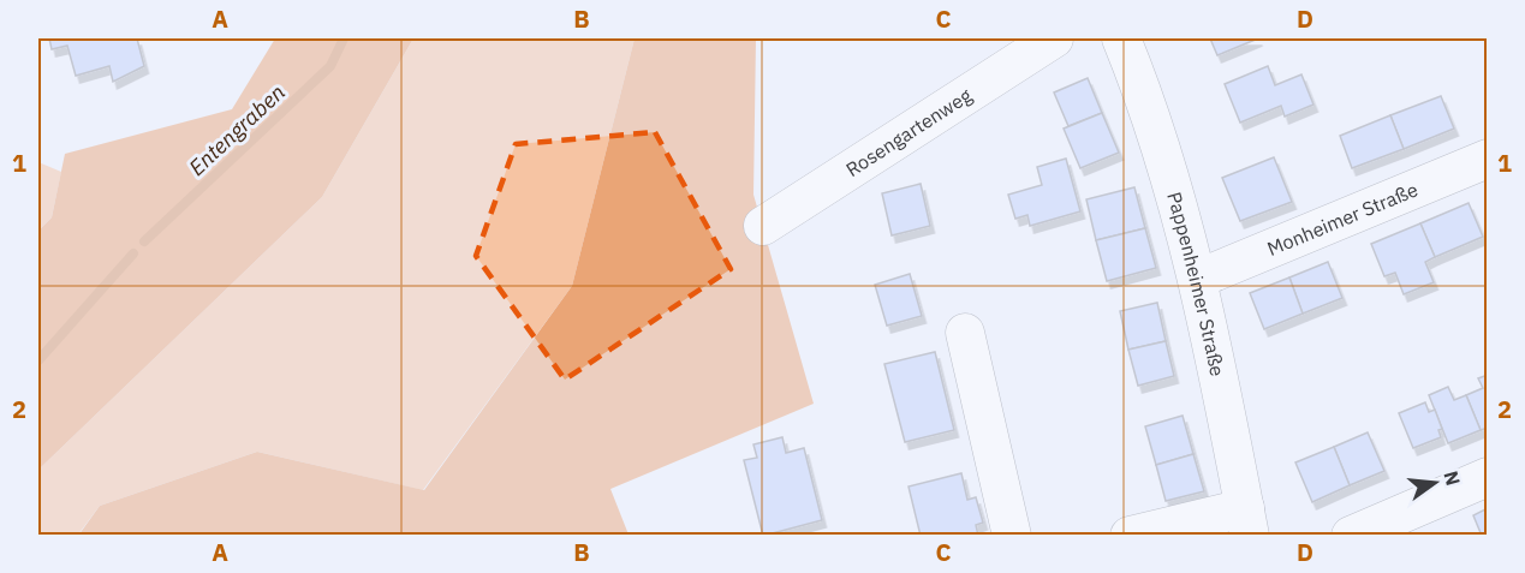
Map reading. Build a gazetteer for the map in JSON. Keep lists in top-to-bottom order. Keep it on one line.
{"streets":{"street":["Rosengartenweg","Monheimer Straße","Pappenheimer Straße"]},"crossings":[["Monheimer Straße","Pappenheimer Straße"]],"water":["Entengraben"],"north":"right","grid":{"columns":["A","B","C","D"],"rows":["1","2"]}}
